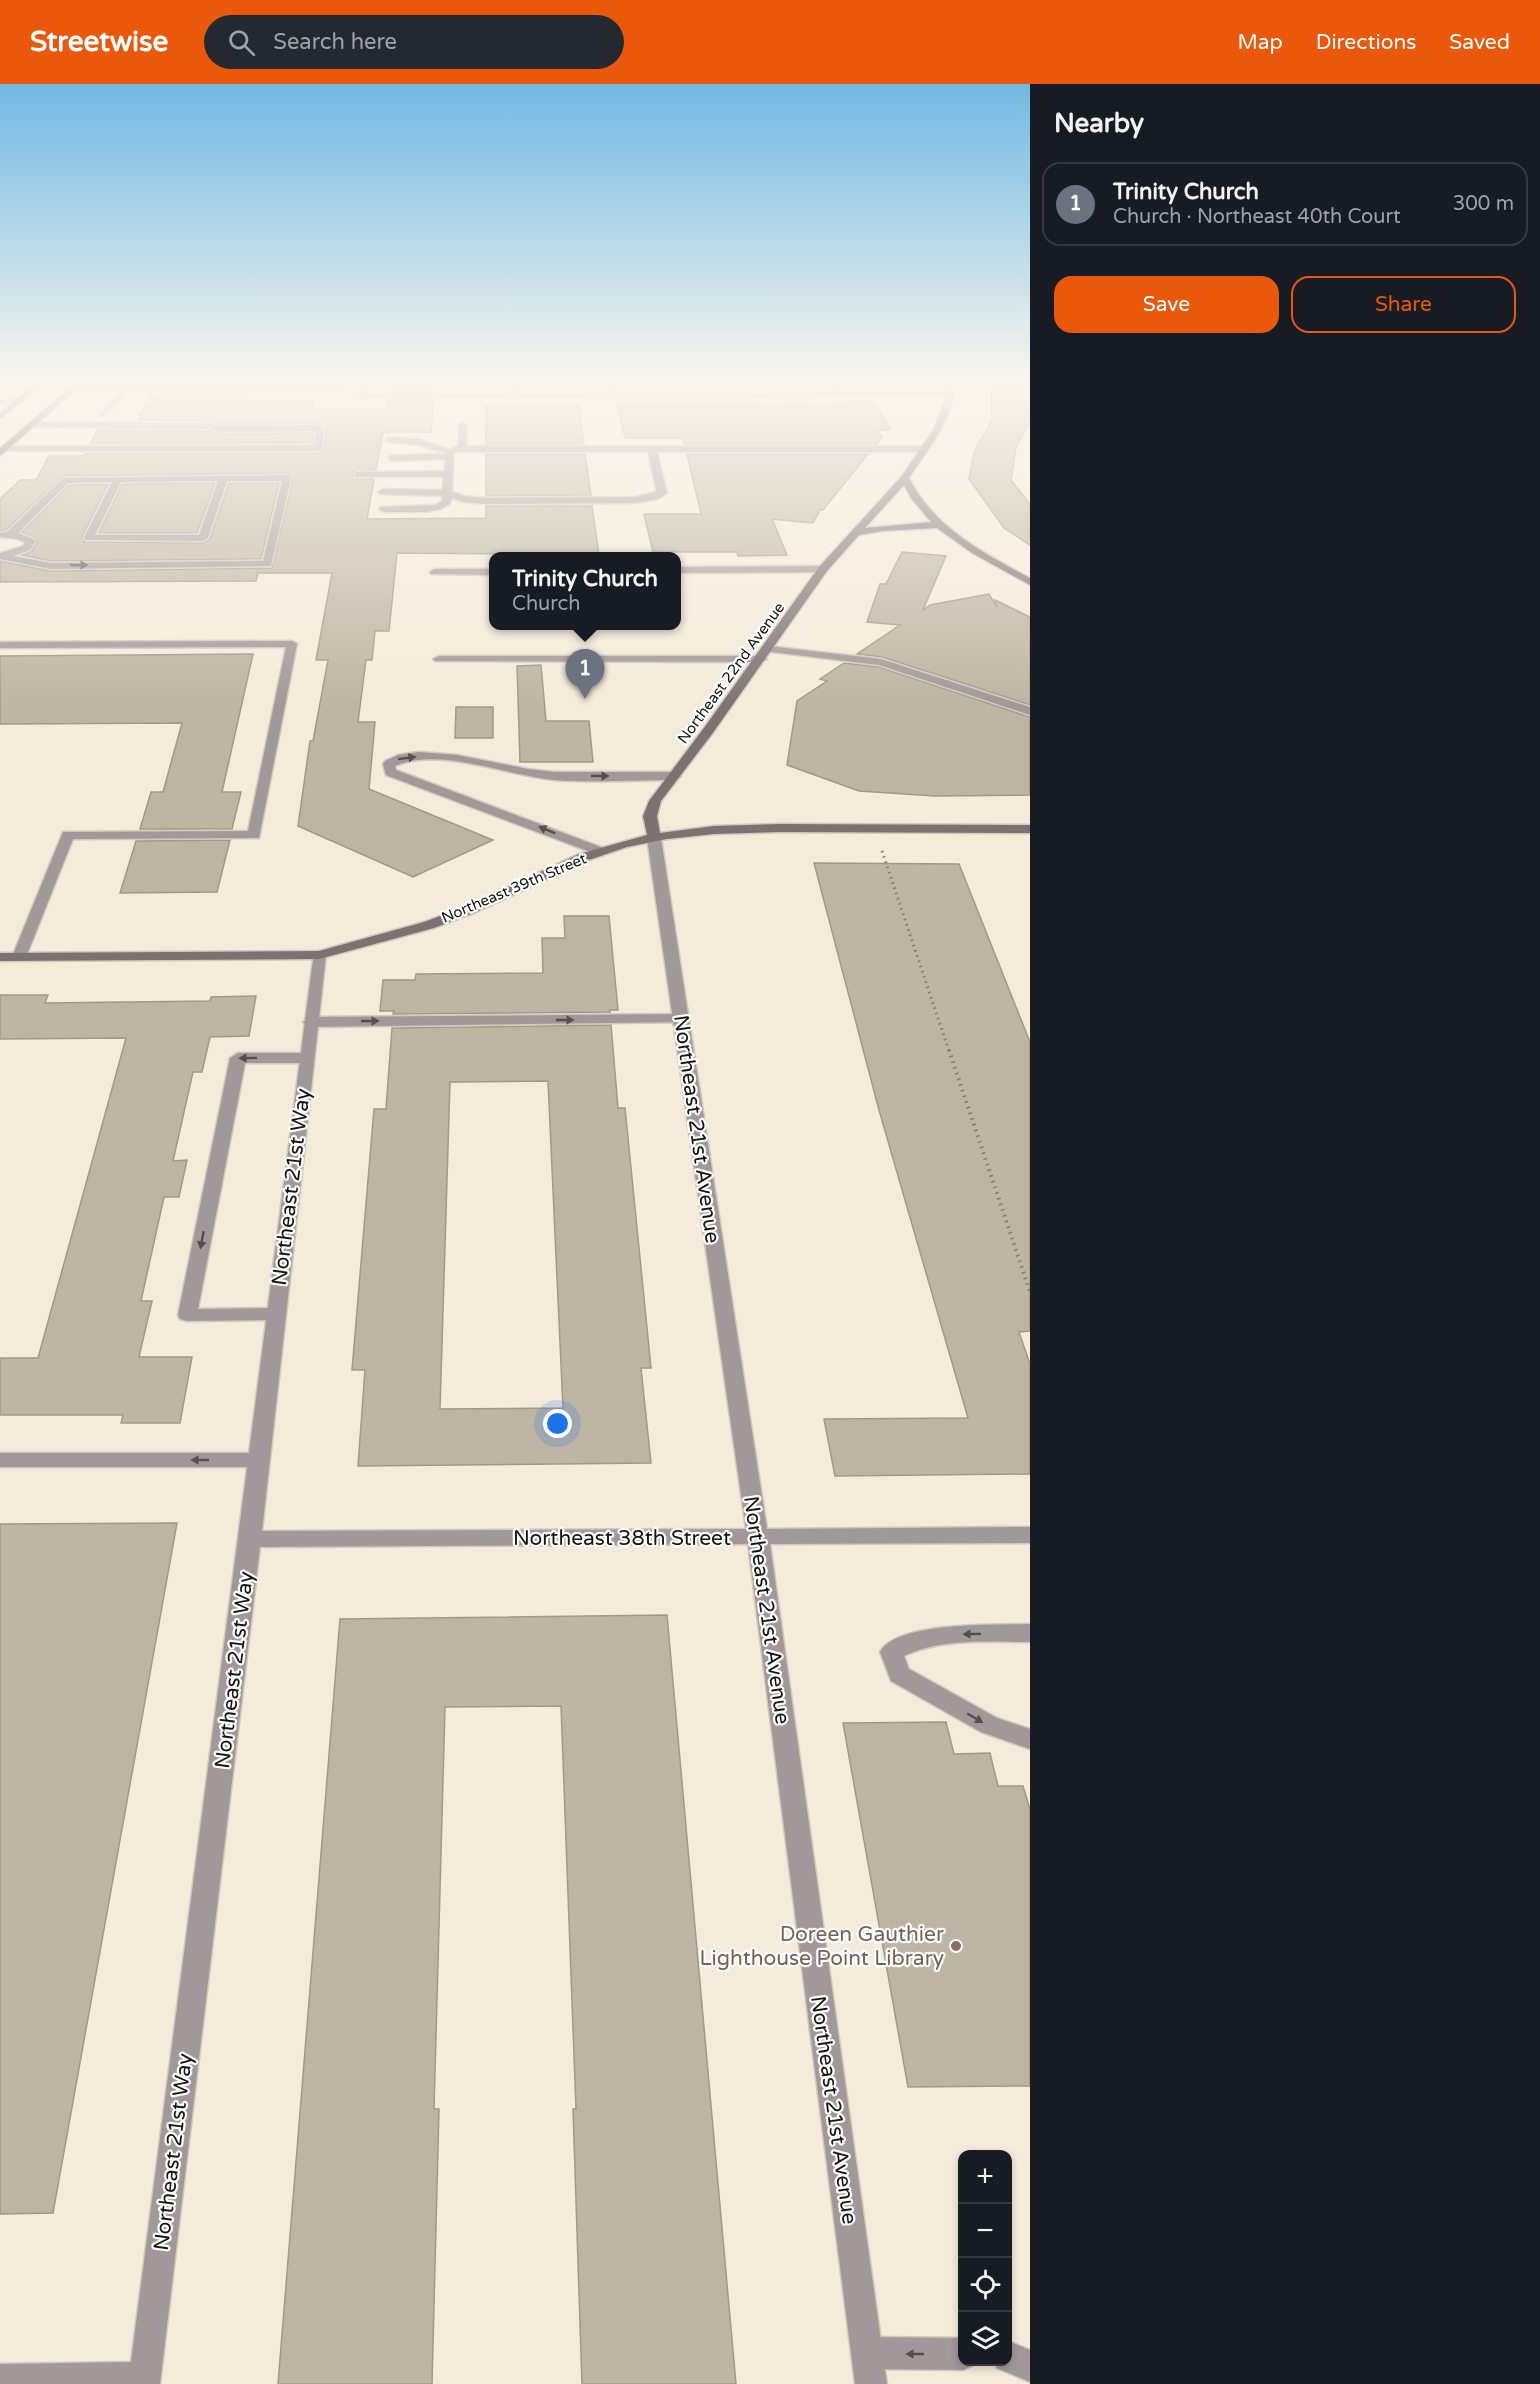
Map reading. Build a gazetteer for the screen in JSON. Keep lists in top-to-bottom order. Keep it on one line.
{"streets":{"street":["Northeast 22nd Avenue","Northeast 39th Street","Northeast 21st Avenue","Northeast 21st Way","Northeast 38th Street"]},"crossings":[["Northeast 22nd Avenue","Northeast 39th Street"],["Northeast 22nd Avenue","Northeast 21st Avenue"],["Northeast 39th Street","Northeast 21st Avenue"],["Northeast 39th Street","Northeast 21st Way"],["Northeast 21st Avenue","Northeast 38th Street"],["Northeast 21st Way","Northeast 38th Street"]],"places":["Doreen Gauthier Lighthouse Point Library"],"page":{"header":"Streetwise","search":"Search here","nav":["Map","Directions","Saved"],"heading":"Nearby","list":[{"mark":"1","name":"Trinity Church","note":"Church · Northeast 40th Court","value":"300 m"}],"buttons":["Save","Share"],"popup":["Trinity Church","Church"],"pins":"1","map_buttons":["+","−"]}}
